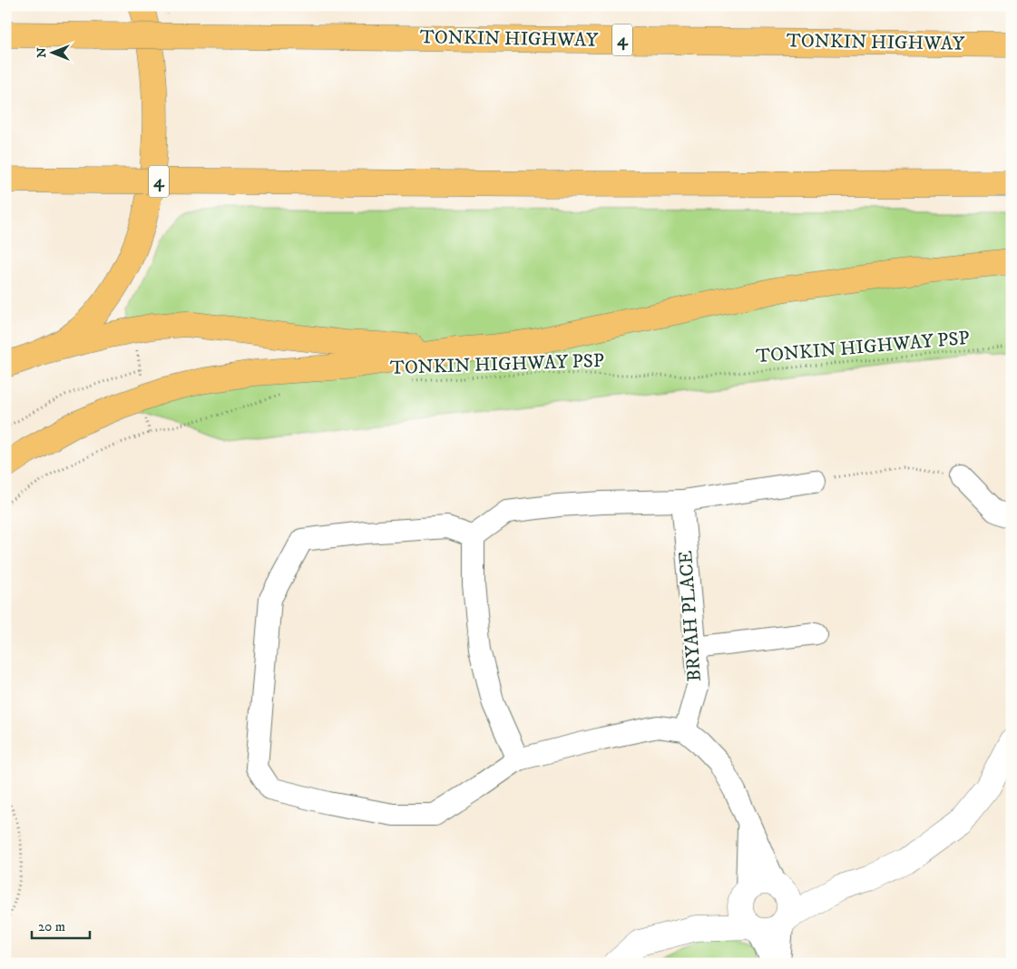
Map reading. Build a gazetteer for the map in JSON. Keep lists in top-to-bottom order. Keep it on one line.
{"streets":{"main road":["TONKIN HIGHWAY","4"],"street":["BRYAH PLACE"],"path":["TONKIN HIGHWAY PSP"]},"scale_bar":"20 m","north":"left"}
